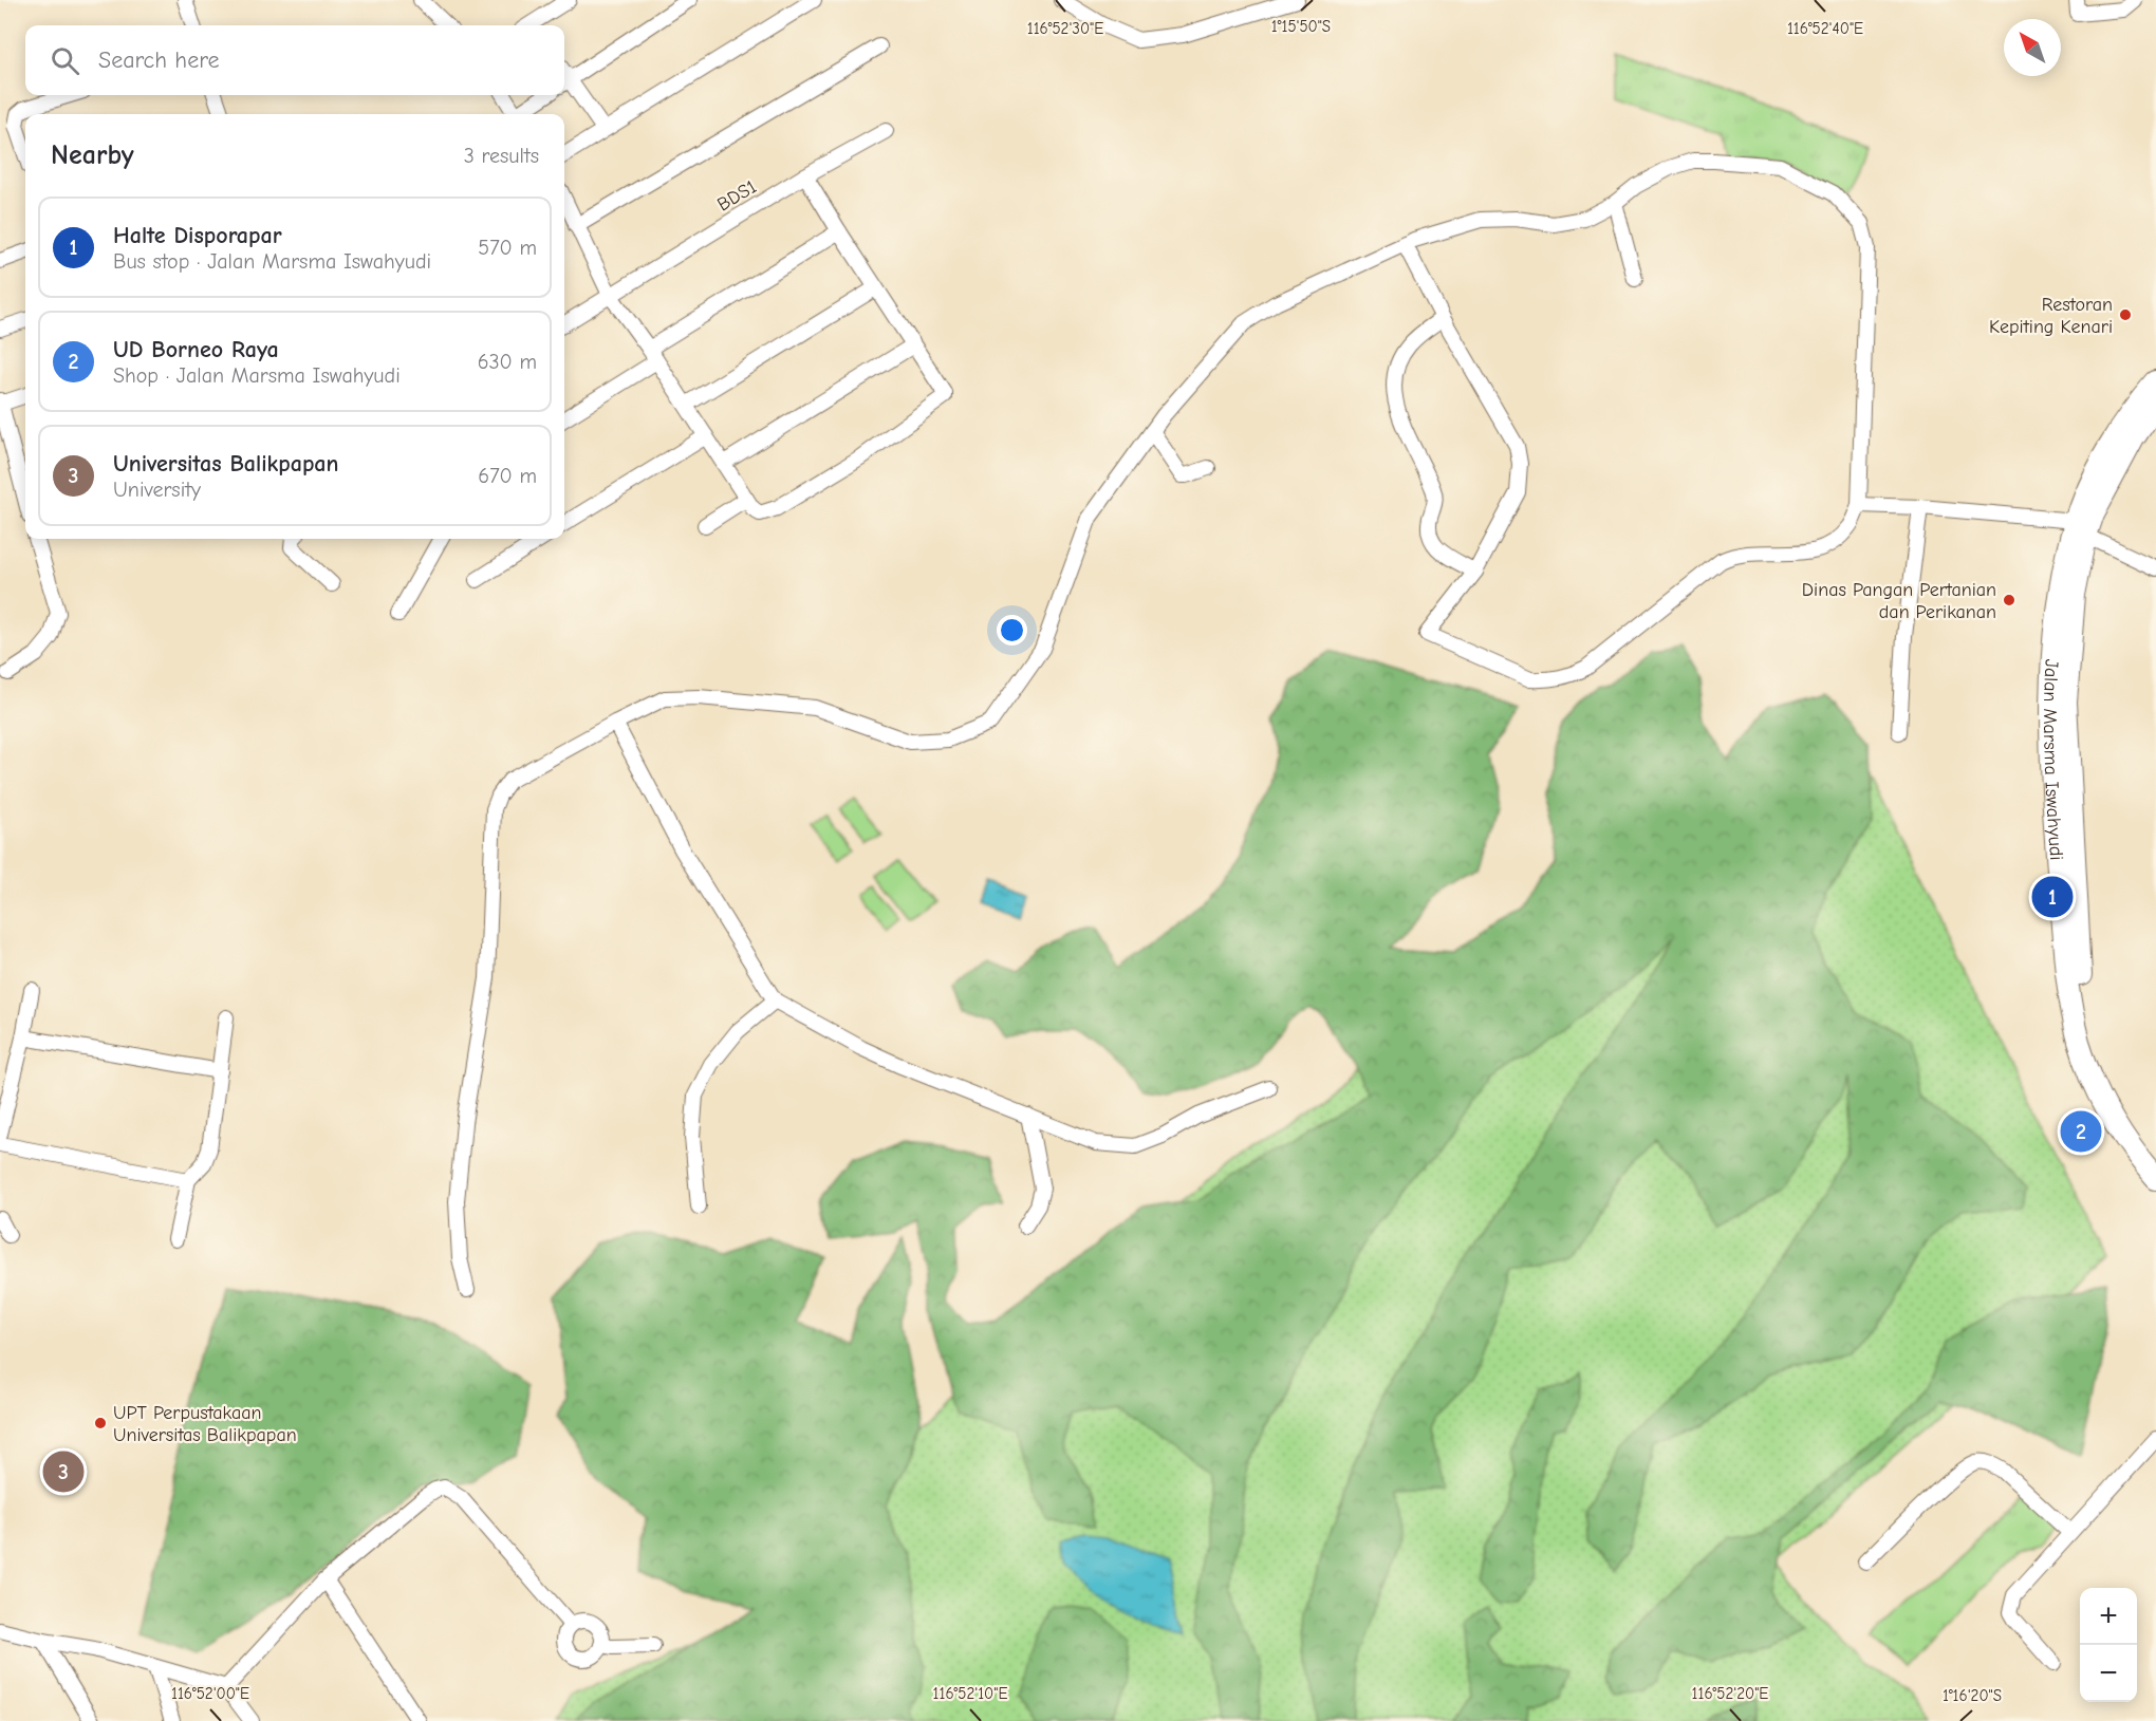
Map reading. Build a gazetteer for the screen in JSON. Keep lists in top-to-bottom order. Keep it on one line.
{"streets":{"highway":["Jalan Marsma Iswahyudi"],"street":["BDS1"]},"places":["Restoran Kepiting Kenari","Dinas Pangan Pertanian dan Perikanan","UPT Perpustakaan Universitas Balikpapan"],"north":"top left","page":{"search":"Search here","heading":["Nearby","3 results"],"list":[{"mark":"1","name":"Halte Disporapar","note":"Bus stop · Jalan Marsma Iswahyudi","value":"570 m"},{"mark":"2","name":"UD Borneo Raya","note":"Shop · Jalan Marsma Iswahyudi","value":"630 m"},{"mark":"3","name":"Universitas Balikpapan","note":"University","value":"670 m"}],"pins":["1","2","3"],"map_buttons":["+","−"]},"coordinates":["1°15'50\"S","116°52'30\"E","116°52'40\"E","116°52'00\"E","116°52'10\"E","116°52'20\"E","1°16'20\"S"]}
